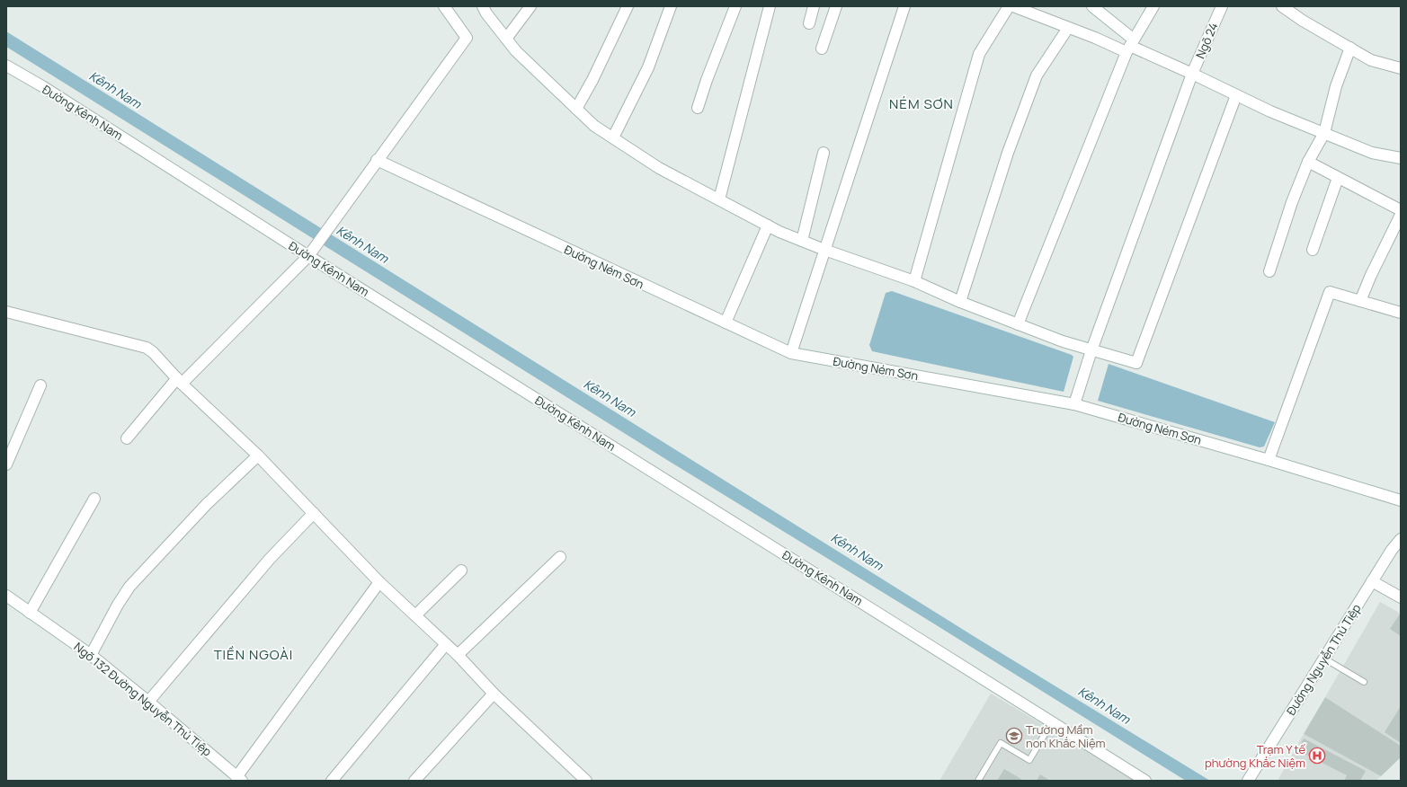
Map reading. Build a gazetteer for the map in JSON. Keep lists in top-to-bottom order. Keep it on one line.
{"streets":{"street":["Ngõ 24","Đường Kênh Nam","Đường Ném Sơn","Đường Nguyễn Thủ Tiệp","Ngõ 132 Đường Nguyễn Thủ Tiệp"]},"crossings":[["Ngõ 24","Đường Ném Sơn"]],"districts":["NÉM SƠN","TIỀN NGOÀI"],"water":["Kênh Nam"],"places":{"school or university":["Trường Mầm non Khắc Niệm"],"hospital":["Trạm Y tế phường Khắc Niệm"]}}
